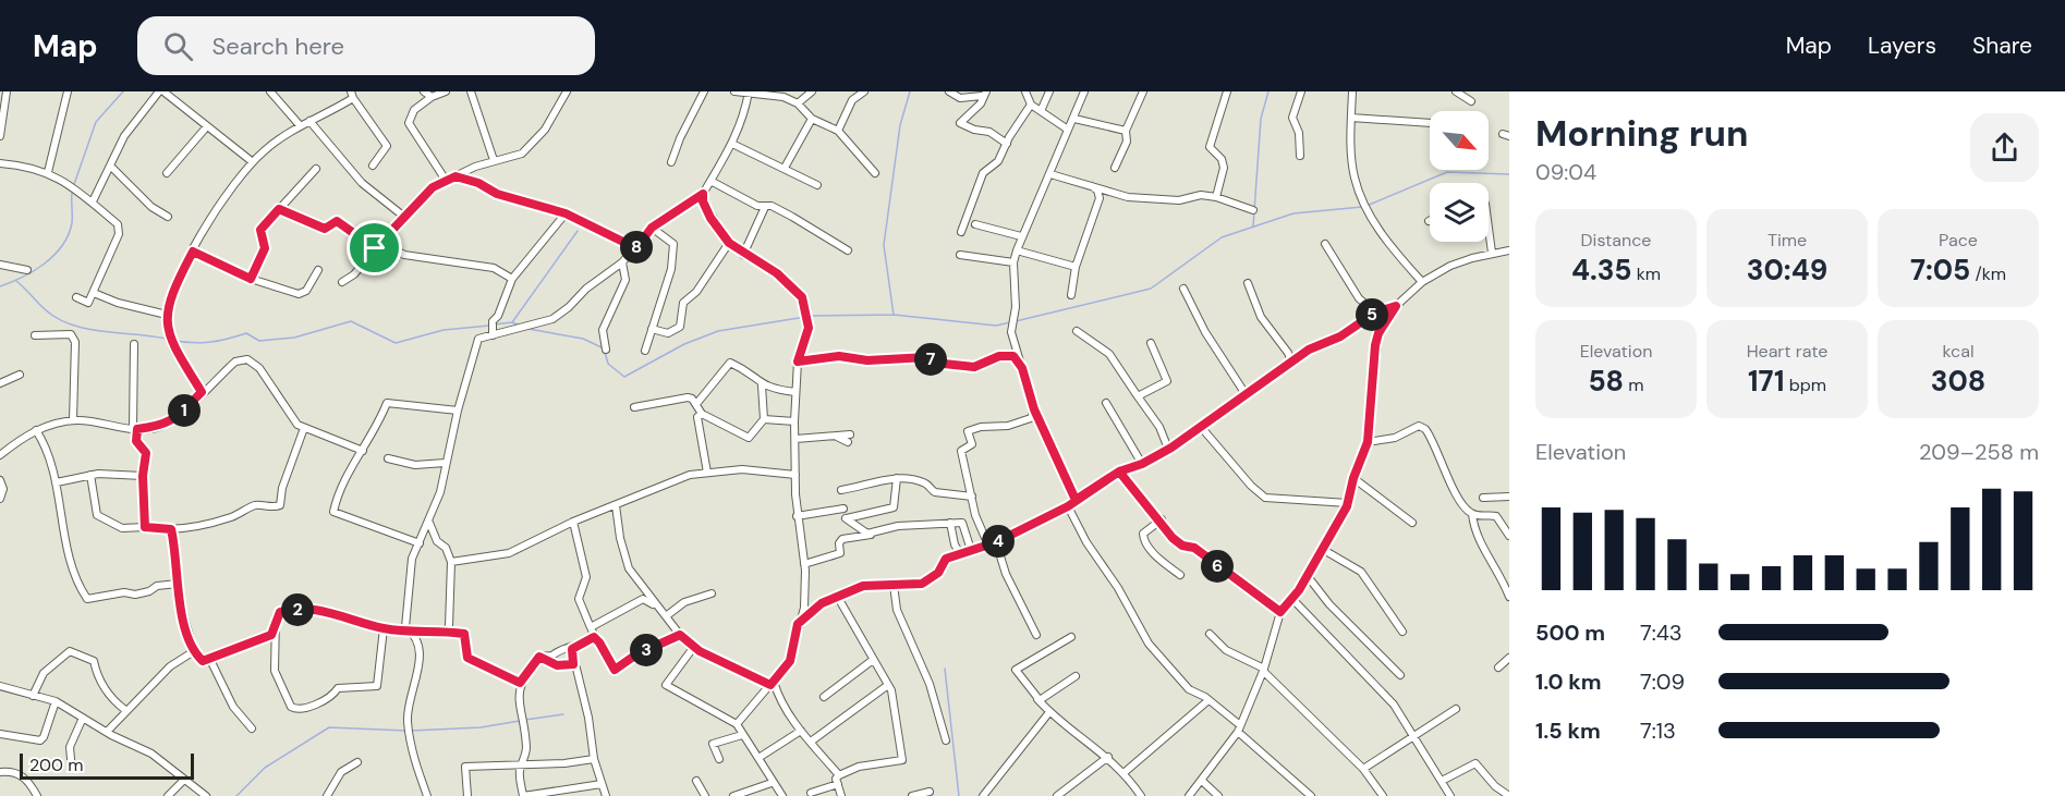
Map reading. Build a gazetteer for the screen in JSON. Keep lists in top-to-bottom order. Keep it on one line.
{"scale_bar":"200 m","north":"bottom right","page":{"header":"Map","search":"Search here","nav":["Map","Layers","Share"],"heading":["Morning run","09:04"],"stats":[["Distance","4.35 km"],["Time","30:49"],["Pace","7:05 /km"],["Elevation","58 m"],["Heart rate","171 bpm"],["kcal","308"]],"pins":["8","5","7","1","4","6","2","3"],"chart":["Elevation","209–258 m"],"list":[{"name":"500 m","note":"7:43"},{"name":"1.0 km","note":"7:09"},{"name":"1.5 km","note":"7:13"}],"scale":"200 m"}}
